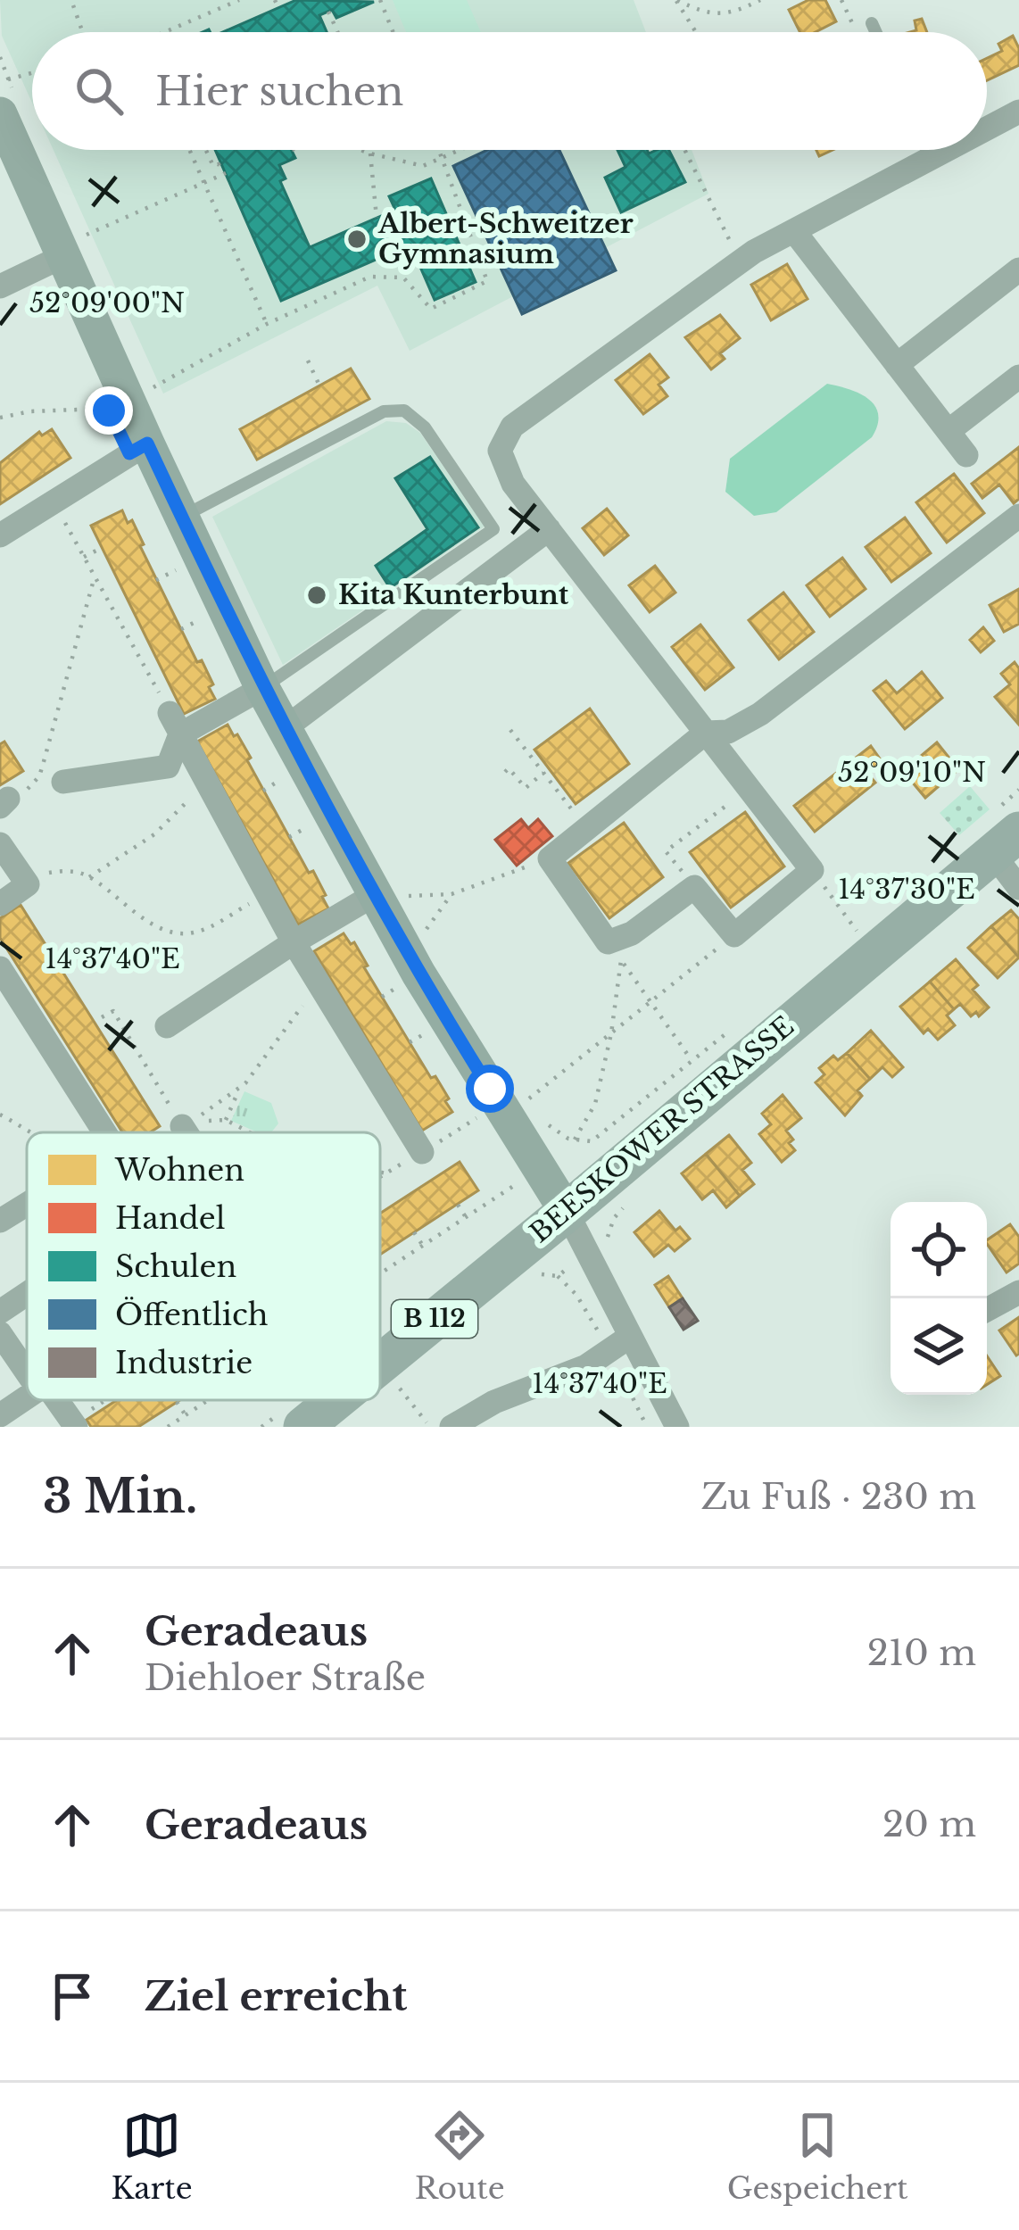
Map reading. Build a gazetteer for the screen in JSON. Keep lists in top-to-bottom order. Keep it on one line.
{"streets":{"main road":["BEESKOWER STRASSE","B 112"]},"places":["Albert-Schweitzer Gymnasium","Kita Kunterbunt"],"legend":["Wohnen","Handel","Schulen","Öffentlich","Industrie"],"page":{"search":"Hier suchen","heading":["3 Min.","Zu Fuß · 230 m"],"list":[["Geradeaus","Diehloer Straße","210 m"],["Geradeaus","20 m"],"Ziel erreicht"],"nav":["Karte","Route","Gespeichert"]},"coordinates":["52°09'00\"N","52°09'10\"N","14°37'30\"E","14°37'40\"E"]}
